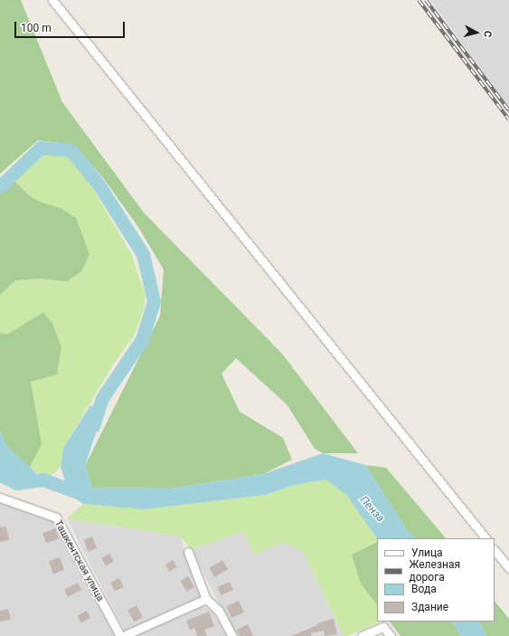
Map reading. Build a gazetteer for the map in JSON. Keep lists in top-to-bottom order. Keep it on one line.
{"streets":{"street":["Ташкентская улица"]},"water":["Пенза"],"legend":["Улица","Железная дорога","Вода","Здание"],"scale_bar":"100 m","north":"right"}
